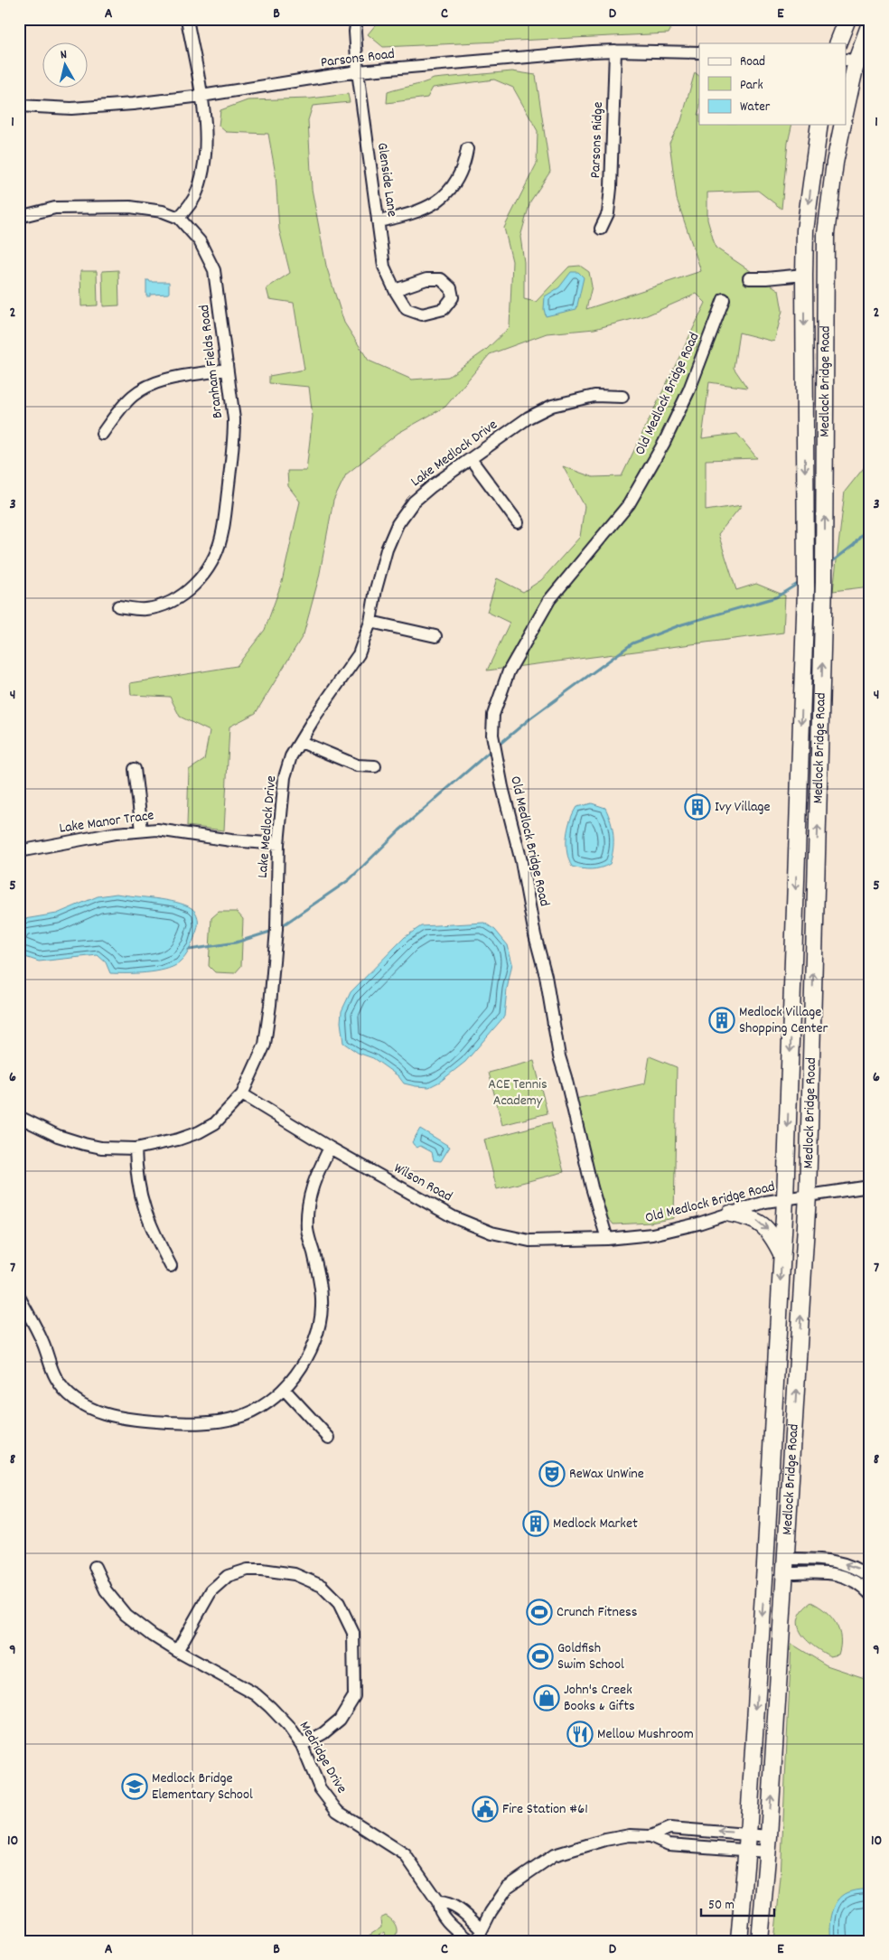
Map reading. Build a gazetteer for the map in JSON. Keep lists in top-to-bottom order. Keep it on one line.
{"streets":{"highway":["Medlock Bridge Road"],"street":["Parsons Road","Parsons Ridge","Glenside Lane","Branham Fields Road","Old Medlock Bridge Road","Lake Medlock Drive","Lake Manor Trace","Wilson Road","Medridge Drive"]},"crossings":[["Parsons Road","Parsons Ridge"],["Parsons Road","Glenside Lane"],["Medlock Bridge Road","Old Medlock Bridge Road"],["Old Medlock Bridge Road","Wilson Road"],["Lake Medlock Drive","Lake Manor Trace"],["Lake Medlock Drive","Wilson Road"]],"parks":["ACE Tennis Academy"],"places":{"building":["Ivy Village","Medlock Village Shopping Center","Medlock Market"],"theatre":["ReWax UnWine"],"sports":["Crunch Fitness","Goldfish Swim School"],"shop":["John's Creek Books & Gifts"],"restaurant":["Mellow Mushroom"],"school or university":["Medlock Bridge Elementary School"],"public building":["Fire Station #61"]},"legend":["Road","Park","Water"],"scale_bar":"50 m","north":"top","grid":{"columns":["A","B","C","D","E"],"rows":["1","2","3","4","5","6","7","8","9","10"]}}
